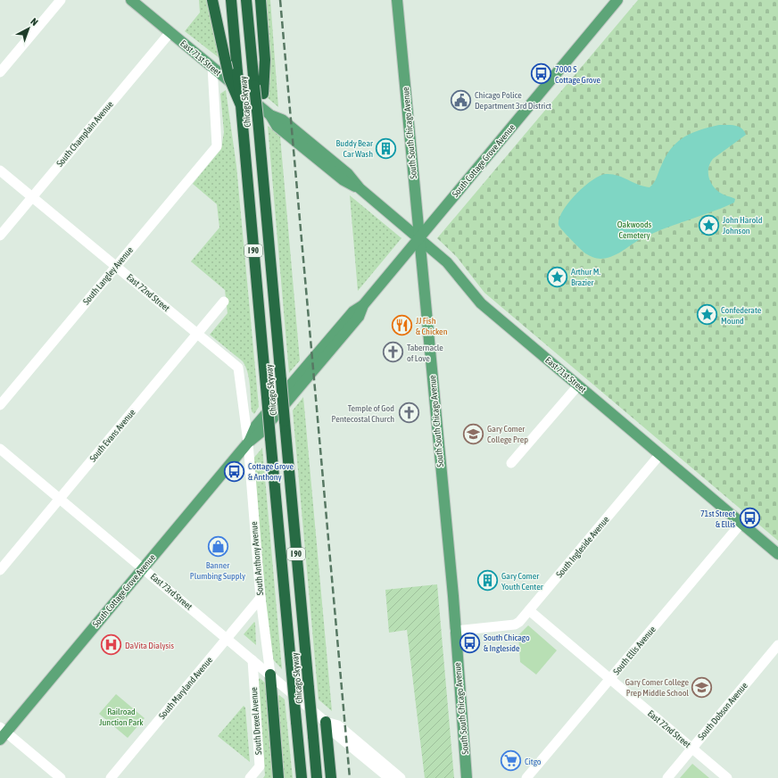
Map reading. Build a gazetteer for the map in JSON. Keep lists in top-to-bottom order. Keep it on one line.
{"streets":{"highway":["Chicago Skyway","I 90"],"main road":["East 71st Street","South South Chicago Avenue","South Cottage Grove Avenue"],"street":["South Champlain Avenue","South Langley Avenue","East 72nd Street","South Evans Avenue","South Ingleside Avenue","South Anthony Avenue","East 73rd Street","South Ellis Avenue","South Maryland Avenue","South Dobson Avenue","South Drexel Avenue"]},"crossings":[["East 71st Street","South South Chicago Avenue"],["East 71st Street","South Champlain Avenue"],["East 71st Street","South Cottage Grove Avenue"],["East 71st Street","South Langley Avenue"],["East 71st Street","South Ingleside Avenue"],["East 71st Street","South Ellis Avenue"],["South South Chicago Avenue","South Cottage Grove Avenue"],["South South Chicago Avenue","South Ingleside Avenue"],["South Champlain Avenue","East 72nd Street"],["South Cottage Grove Avenue","East 72nd Street"],["South Cottage Grove Avenue","South Anthony Avenue"],["South Cottage Grove Avenue","East 73rd Street"],["South Langley Avenue","East 72nd Street"],["East 72nd Street","South Evans Avenue"],["East 72nd Street","South Ingleside Avenue"],["East 72nd Street","South Anthony Avenue"],["East 72nd Street","South Ellis Avenue"],["East 72nd Street","South Dobson Avenue"],["South Evans Avenue","East 73rd Street"],["South Anthony Avenue","East 73rd Street"],["South Anthony Avenue","South Maryland Avenue"],["East 73rd Street","South Maryland Avenue"],["East 73rd Street","South Drexel Avenue"]],"parks":["Oakwoods Cemetery","Railroad Junction Park"],"places":{"bus stop":["7000 S Cottage Grove","Cottage Grove & Anthony","71st Street & Ellis","South Chicago & Ingleside"],"public building":["Chicago Police Department 3rd District"],"building":["Buddy Bear Car Wash","Gary Comer Youth Center"],"place":["John Harold Johnson","Arthur M. Brazier","Confederate Mound"],"restaurant":["JJ Fish & Chicken"],"church":["Tabernacle of Love","Temple of God Pentecostal Church"],"school or university":["Gary Comer College Prep","Gary Comer College Prep Middle School"],"shop":["Banner Plumbing Supply"],"hospital":["DaVita Dialysis"],"supermarket":["Citgo"]},"north":"top right"}
